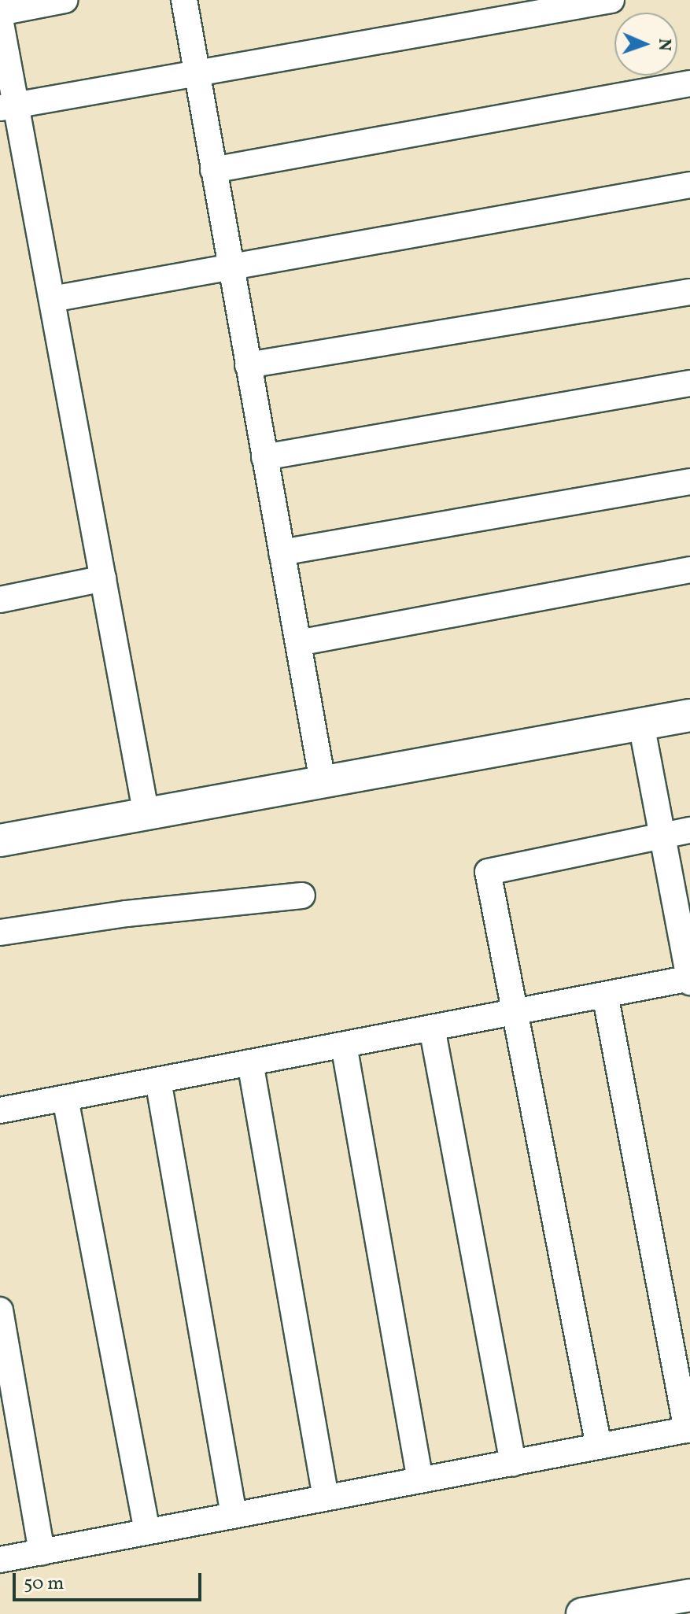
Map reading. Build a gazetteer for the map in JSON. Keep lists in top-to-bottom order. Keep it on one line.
{"scale_bar":"50 m","north":"right"}
